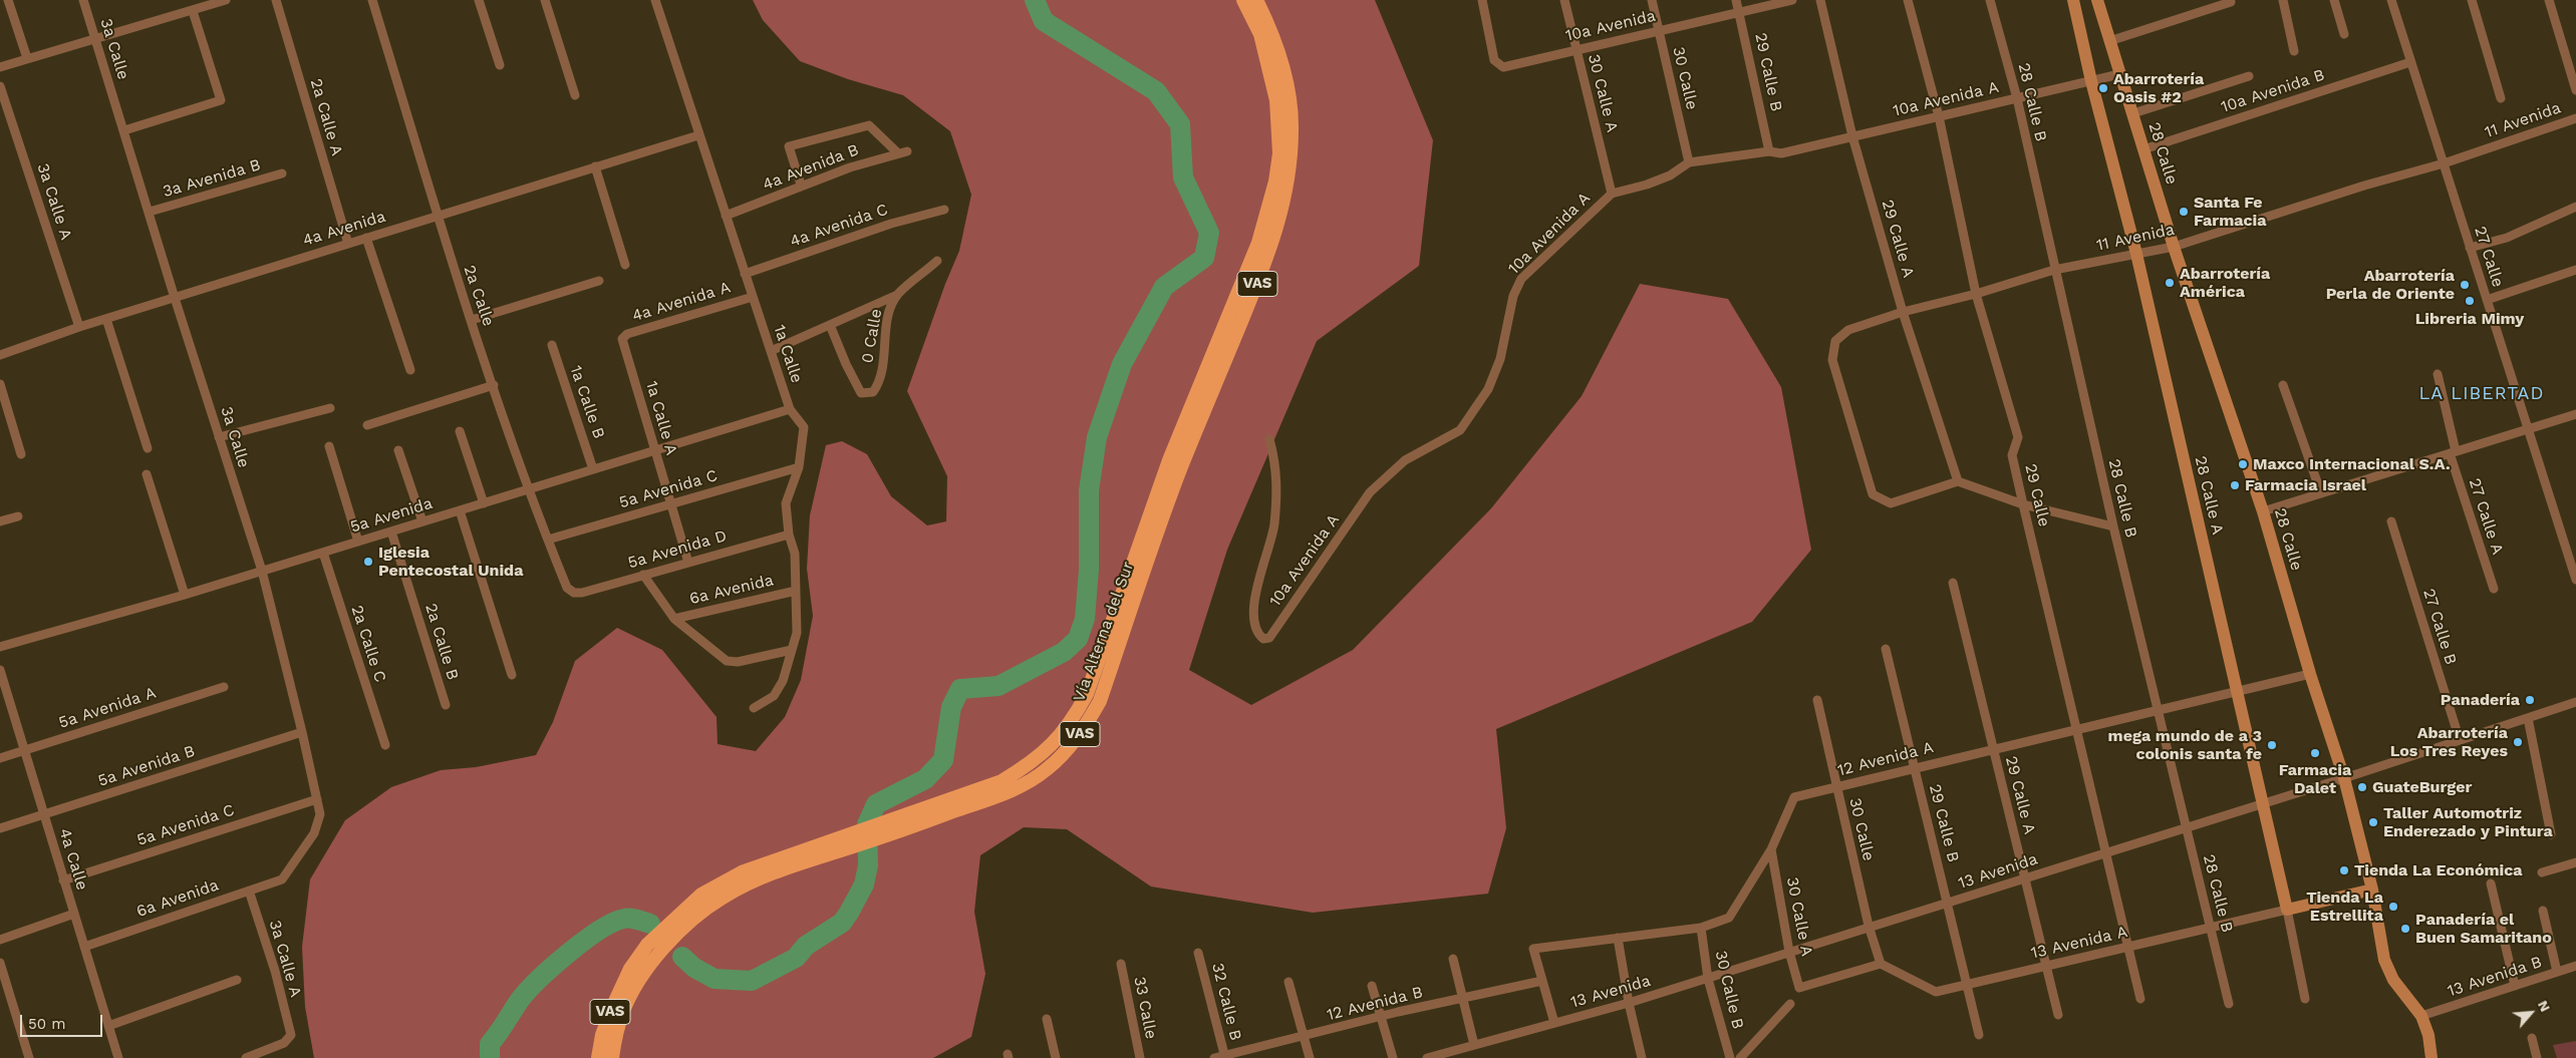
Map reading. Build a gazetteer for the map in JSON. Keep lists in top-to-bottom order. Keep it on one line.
{"streets":{"highway":["VAS","Vía Alterna del Sur"],"main road":["28 Calle","28 Calle A","13 Avenida A"],"street":["10a Avenida","3a Calle","29 Calle B","30 Calle","10a Avenida B","30 Calle A","10a Avenida A","28 Calle B","2a Calle A","11 Avenida","4a Avenida B","3a Avenida B","3a Calle A","4a Avenida C","4a Avenida","29 Calle A","27 Calle","2a Calle","4a Avenida A","0 Calle","1a Calle","1a Calle B","1a Calle A","5a Avenida C","29 Calle","5a Avenida","27 Calle A","5a Avenida D","6a Avenida","27 Calle B","2a Calle B","2a Calle C","5a Avenida A","12 Avenida A","5a Avenida B","4a Calle","13 Avenida","13 Avenida B","30 Calle B","32 Calle B","12 Avenida B","33 Calle"]},"crossings":[["10a Avenida","29 Calle B"],["10a Avenida","30 Calle"],["10a Avenida","30 Calle A"],["3a Calle","3a Avenida B"],["3a Calle","4a Avenida"],["3a Calle","5a Avenida C"],["3a Calle","5a Avenida"],["3a Calle","6a Avenida"],["3a Calle","5a Avenida B"],["29 Calle B","10a Avenida A"],["29 Calle B","12 Avenida A"],["29 Calle B","13 Avenida"],["29 Calle B","13 Avenida A"],["30 Calle","30 Calle A"],["30 Calle","10a Avenida A"],["30 Calle","12 Avenida A"],["30 Calle","13 Avenida"],["30 Calle","13 Avenida A"],["10a Avenida B","28 Calle"],["10a Avenida B","27 Calle"],["30 Calle A","10a Avenida A"],["30 Calle A","12 Avenida A"],["30 Calle A","13 Avenida"],["30 Calle A","13 Avenida A"],["10a Avenida A","28 Calle B"],["10a Avenida A","28 Calle"],["10a Avenida A","29 Calle A"],["10a Avenida A","29 Calle"],["10a Avenida A","28 Calle A"],["28 Calle B","11 Avenida"],["28 Calle B","12 Avenida A"],["28 Calle B","13 Avenida"],["28 Calle B","13 Avenida A"],["2a Calle A","4a Avenida"],["11 Avenida","28 Calle"],["11 Avenida","29 Calle A"],["11 Avenida","27 Calle"],["11 Avenida","29 Calle"],["11 Avenida","28 Calle A"],["28 Calle","12 Avenida A"],["28 Calle","13 Avenida"],["28 Calle","13 Avenida A"],["28 Calle","13 Avenida B"],["4a Avenida B","1a Calle"],["3a Calle A","4a Avenida"],["3a Calle A","6a Avenida"],["4a Avenida C","1a Calle"],["4a Avenida","2a Calle"],["4a Avenida","1a Calle"],["29 Calle A","12 Avenida A"],["29 Calle A","13 Avenida"],["29 Calle A","13 Avenida A"],["2a Calle","5a Avenida C"],["2a Calle","5a Avenida"],["2a Calle","5a Avenida D"],["4a Avenida A","1a Calle"],["4a Avenida A","1a Calle A"],["1a Calle","5a Avenida C"],["1a Calle","5a Avenida"],["1a Calle","5a Avenida D"],["1a Calle","6a Avenida"],["1a Calle B","5a Avenida"],["1a Calle A","5a Avenida C"],["1a Calle A","5a Avenida"],["1a Calle A","5a Avenida D"],["5a Avenida C","4a Calle"],["29 Calle","12 Avenida A"],["29 Calle","13 Avenida"],["29 Calle","13 Avenida A"],["28 Calle A","12 Avenida A"],["28 Calle A","13 Avenida"],["28 Calle A","13 Avenida A"],["5a Avenida","2a Calle B"],["5a Avenida","2a Calle C"],["6a Avenida","4a Calle"],["27 Calle B","13 Avenida"],["5a Avenida A","4a Calle"],["12 Avenida A","30 Calle B"],["12 Avenida A","12 Avenida B"],["5a Avenida B","4a Calle"],["13 Avenida","30 Calle B"],["32 Calle B","12 Avenida B"]],"districts":["LA LIBERTAD"],"places":["Abarrotería Oasis #2","Santa Fe Farmacia","Abarrotería América","Abarrotería Perla de Oriente","Libreria Mimy","Maxco Internacional S.A.","Farmacia Israel","Iglesia Pentecostal Unida","Panadería","Abarrotería Los Tres Reyes","mega mundo de a 3 colonis santa fe","Farmacia Dalet","GuateBurger","Taller Automotriz Enderezado y Pintura","Tienda La Económica","Tienda La Estrellita","Panadería el Buen Samaritano"],"scale_bar":"50 m","north":"top right"}
